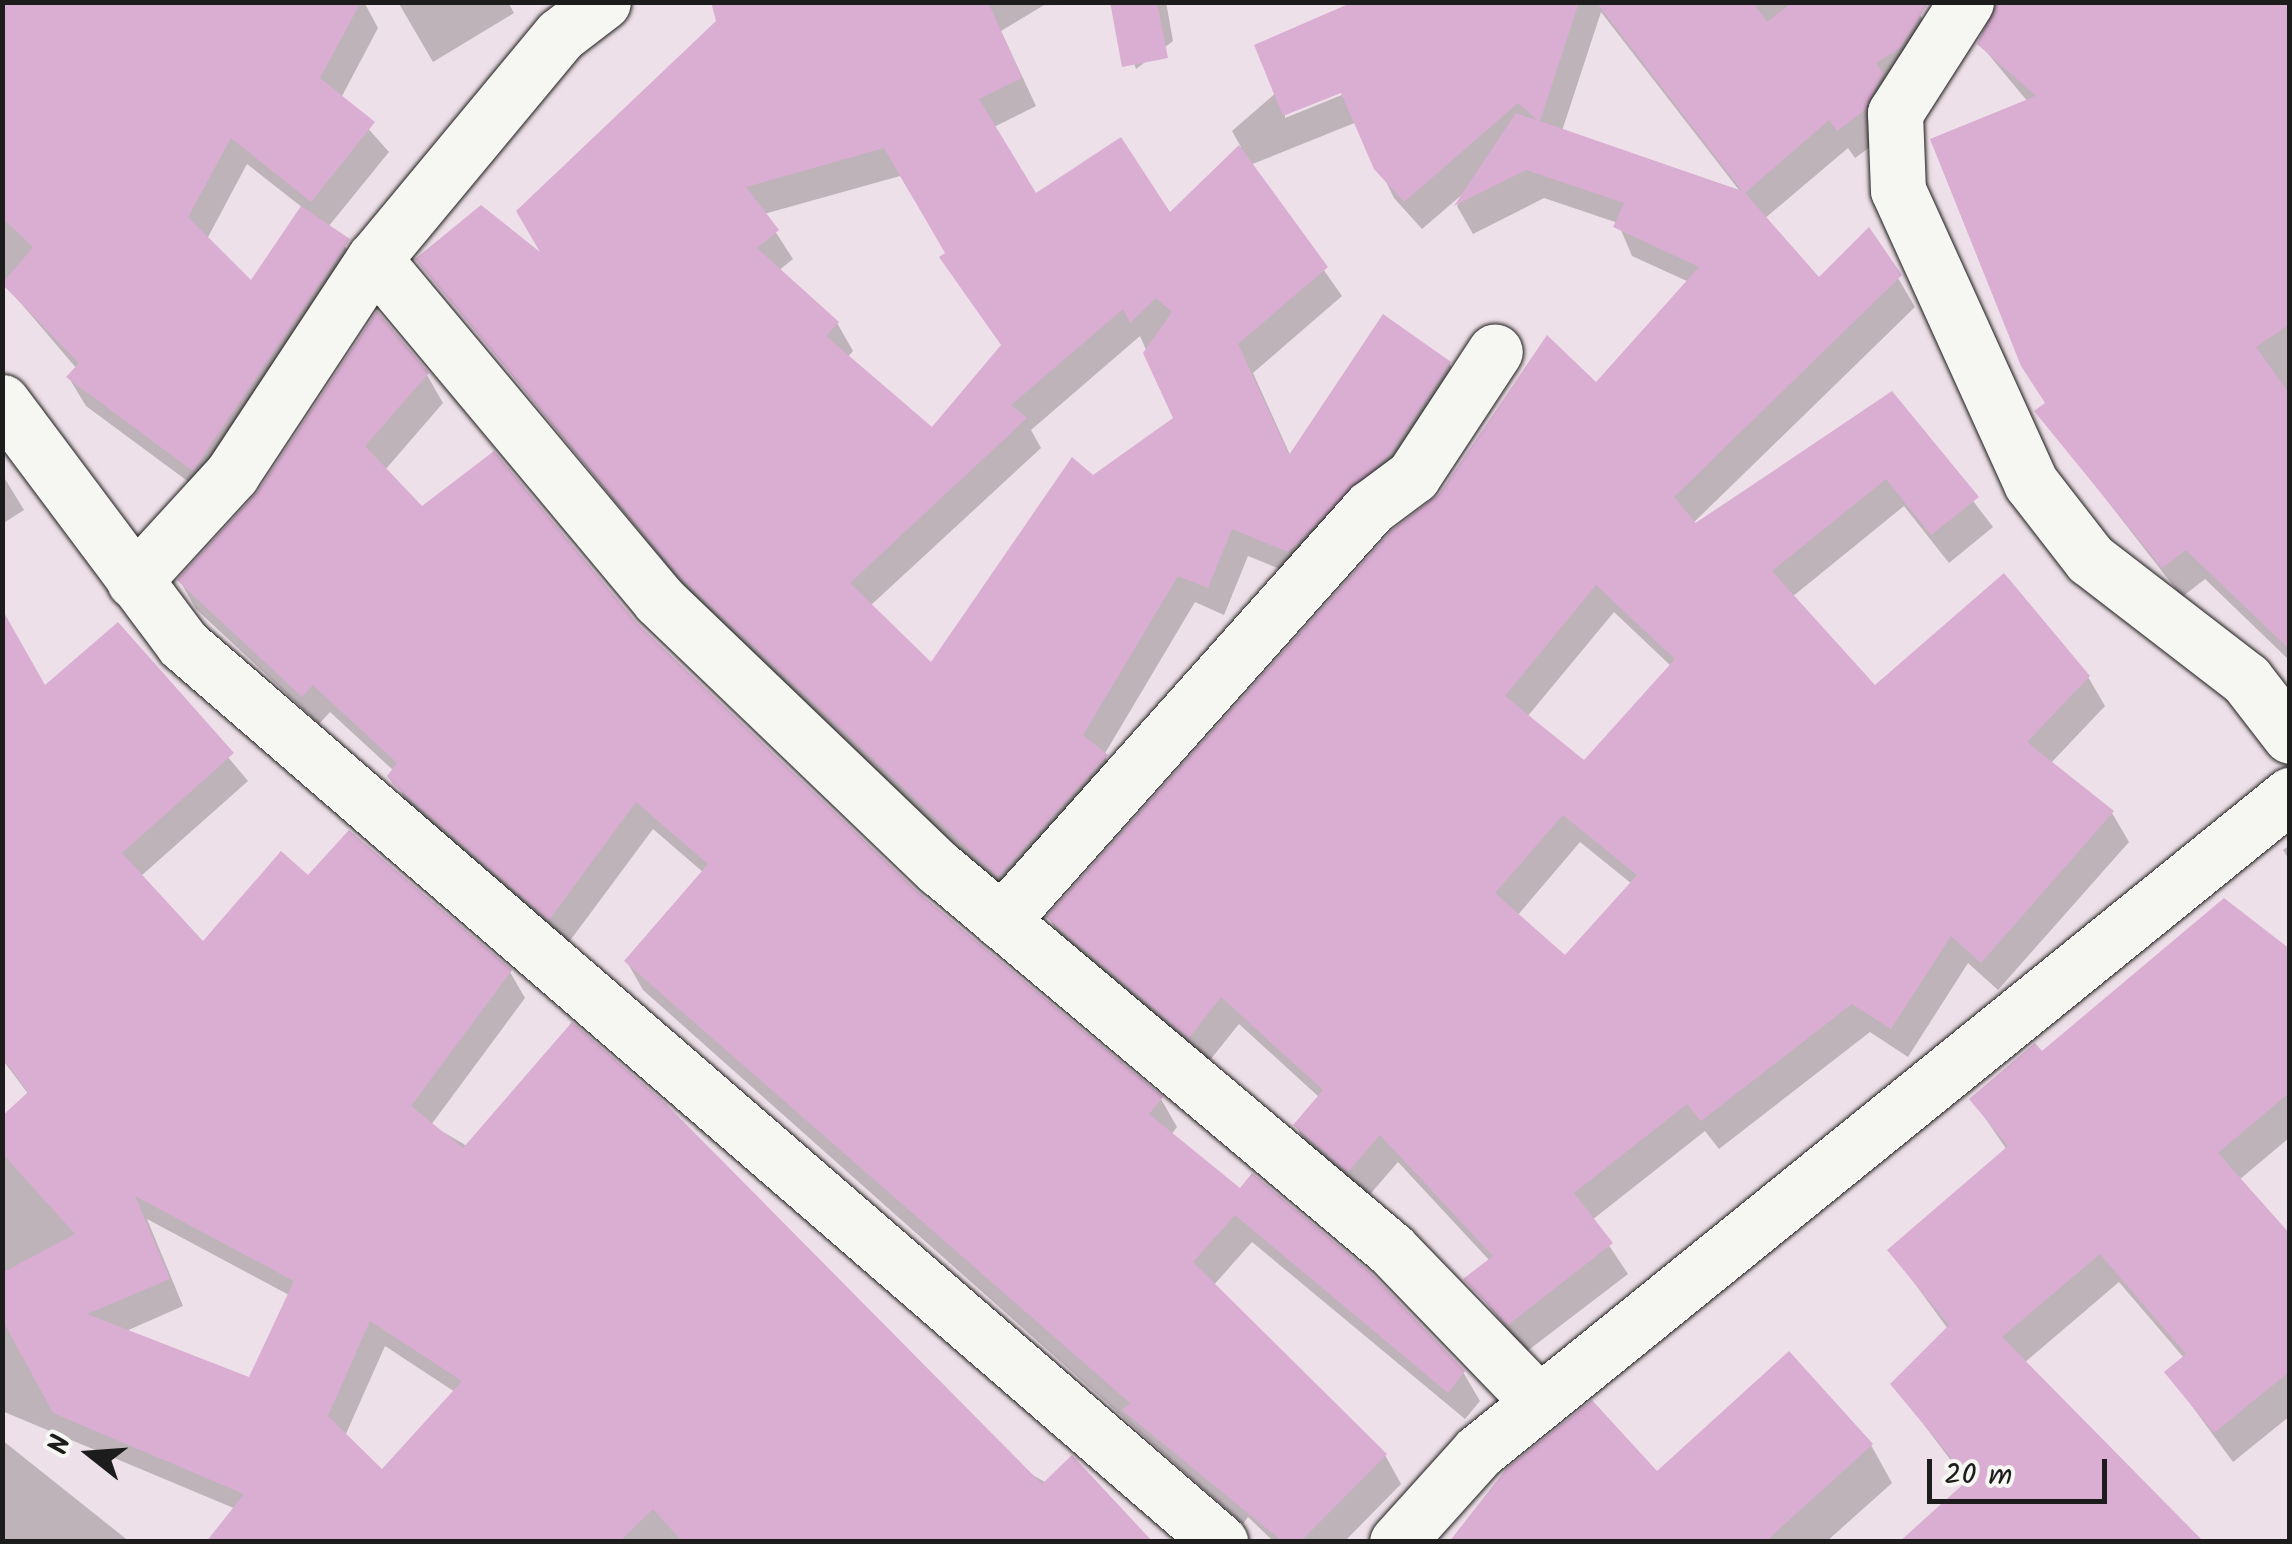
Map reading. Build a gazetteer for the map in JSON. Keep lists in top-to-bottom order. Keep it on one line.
{"scale_bar":"20 m","north":"left"}
